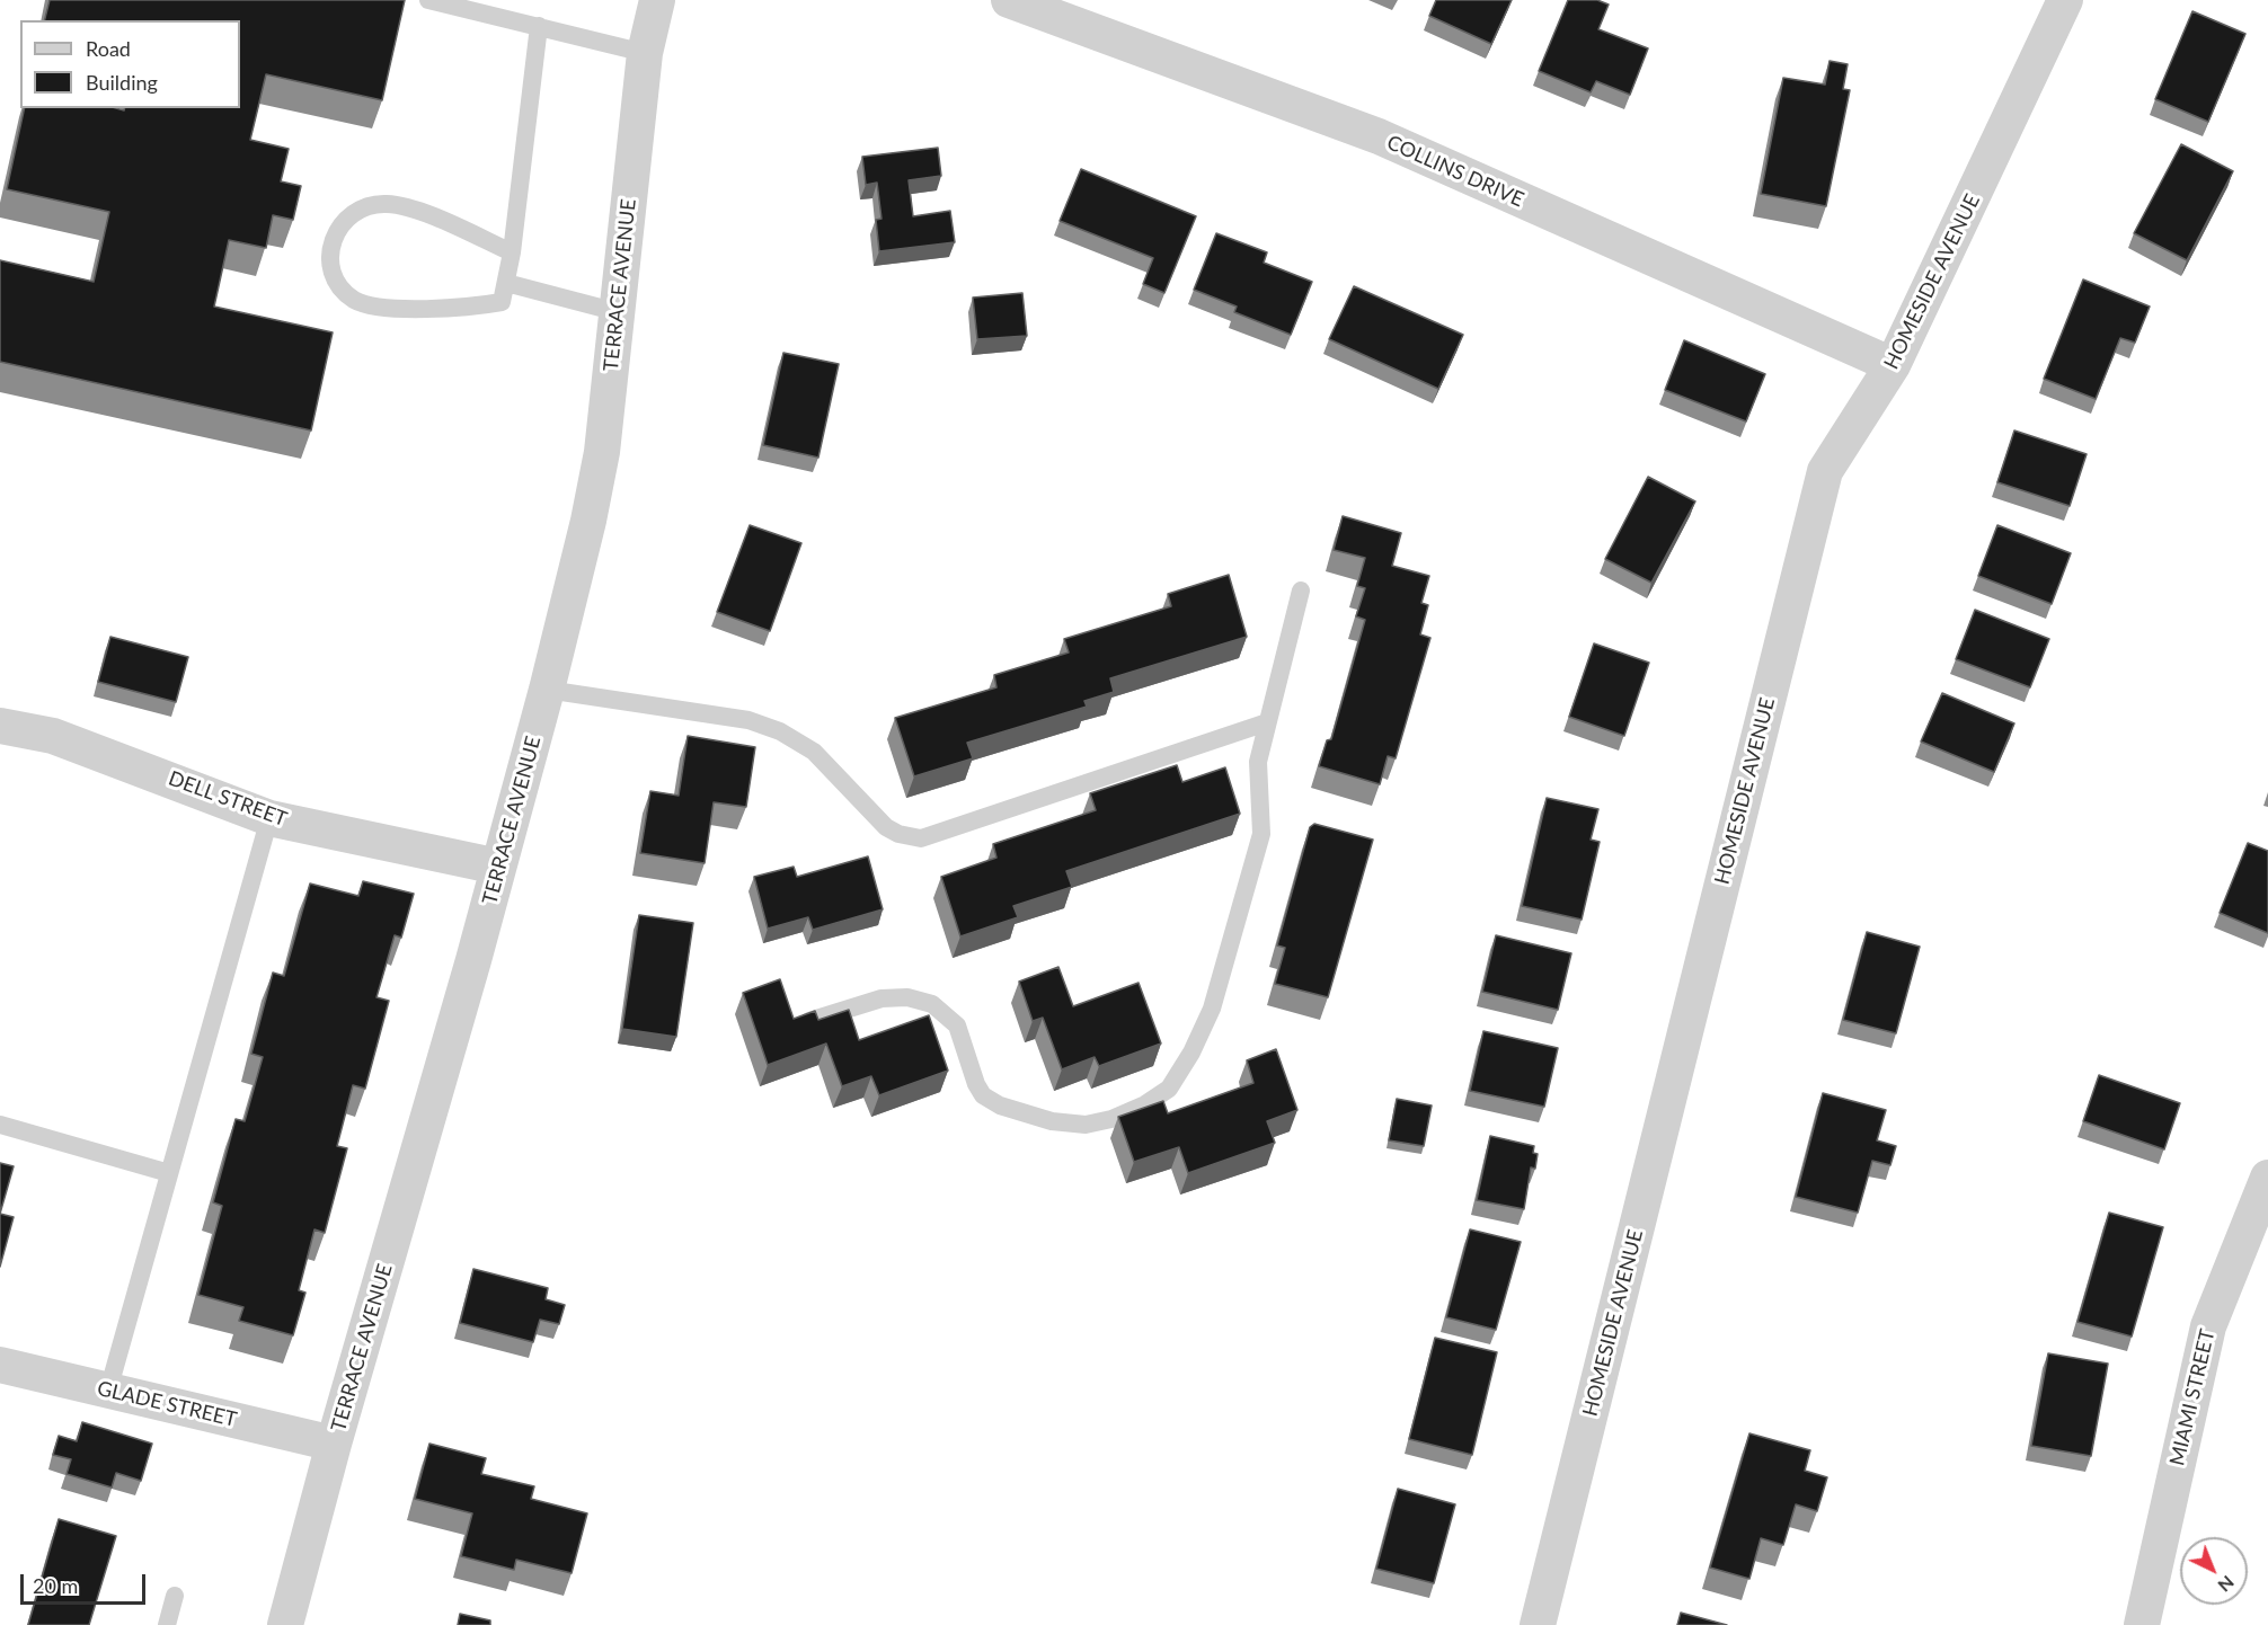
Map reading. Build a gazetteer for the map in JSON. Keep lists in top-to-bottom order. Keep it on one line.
{"streets":{"street":["COLLINS DRIVE","HOMESIDE AVENUE","TERRACE AVENUE","DELL STREET","MIAMI STREET","GLADE STREET"]},"crossings":[["COLLINS DRIVE","HOMESIDE AVENUE"],["TERRACE AVENUE","DELL STREET"],["TERRACE AVENUE","GLADE STREET"]],"legend":["Road","Building"],"scale_bar":"20 m","north":"bottom right"}
